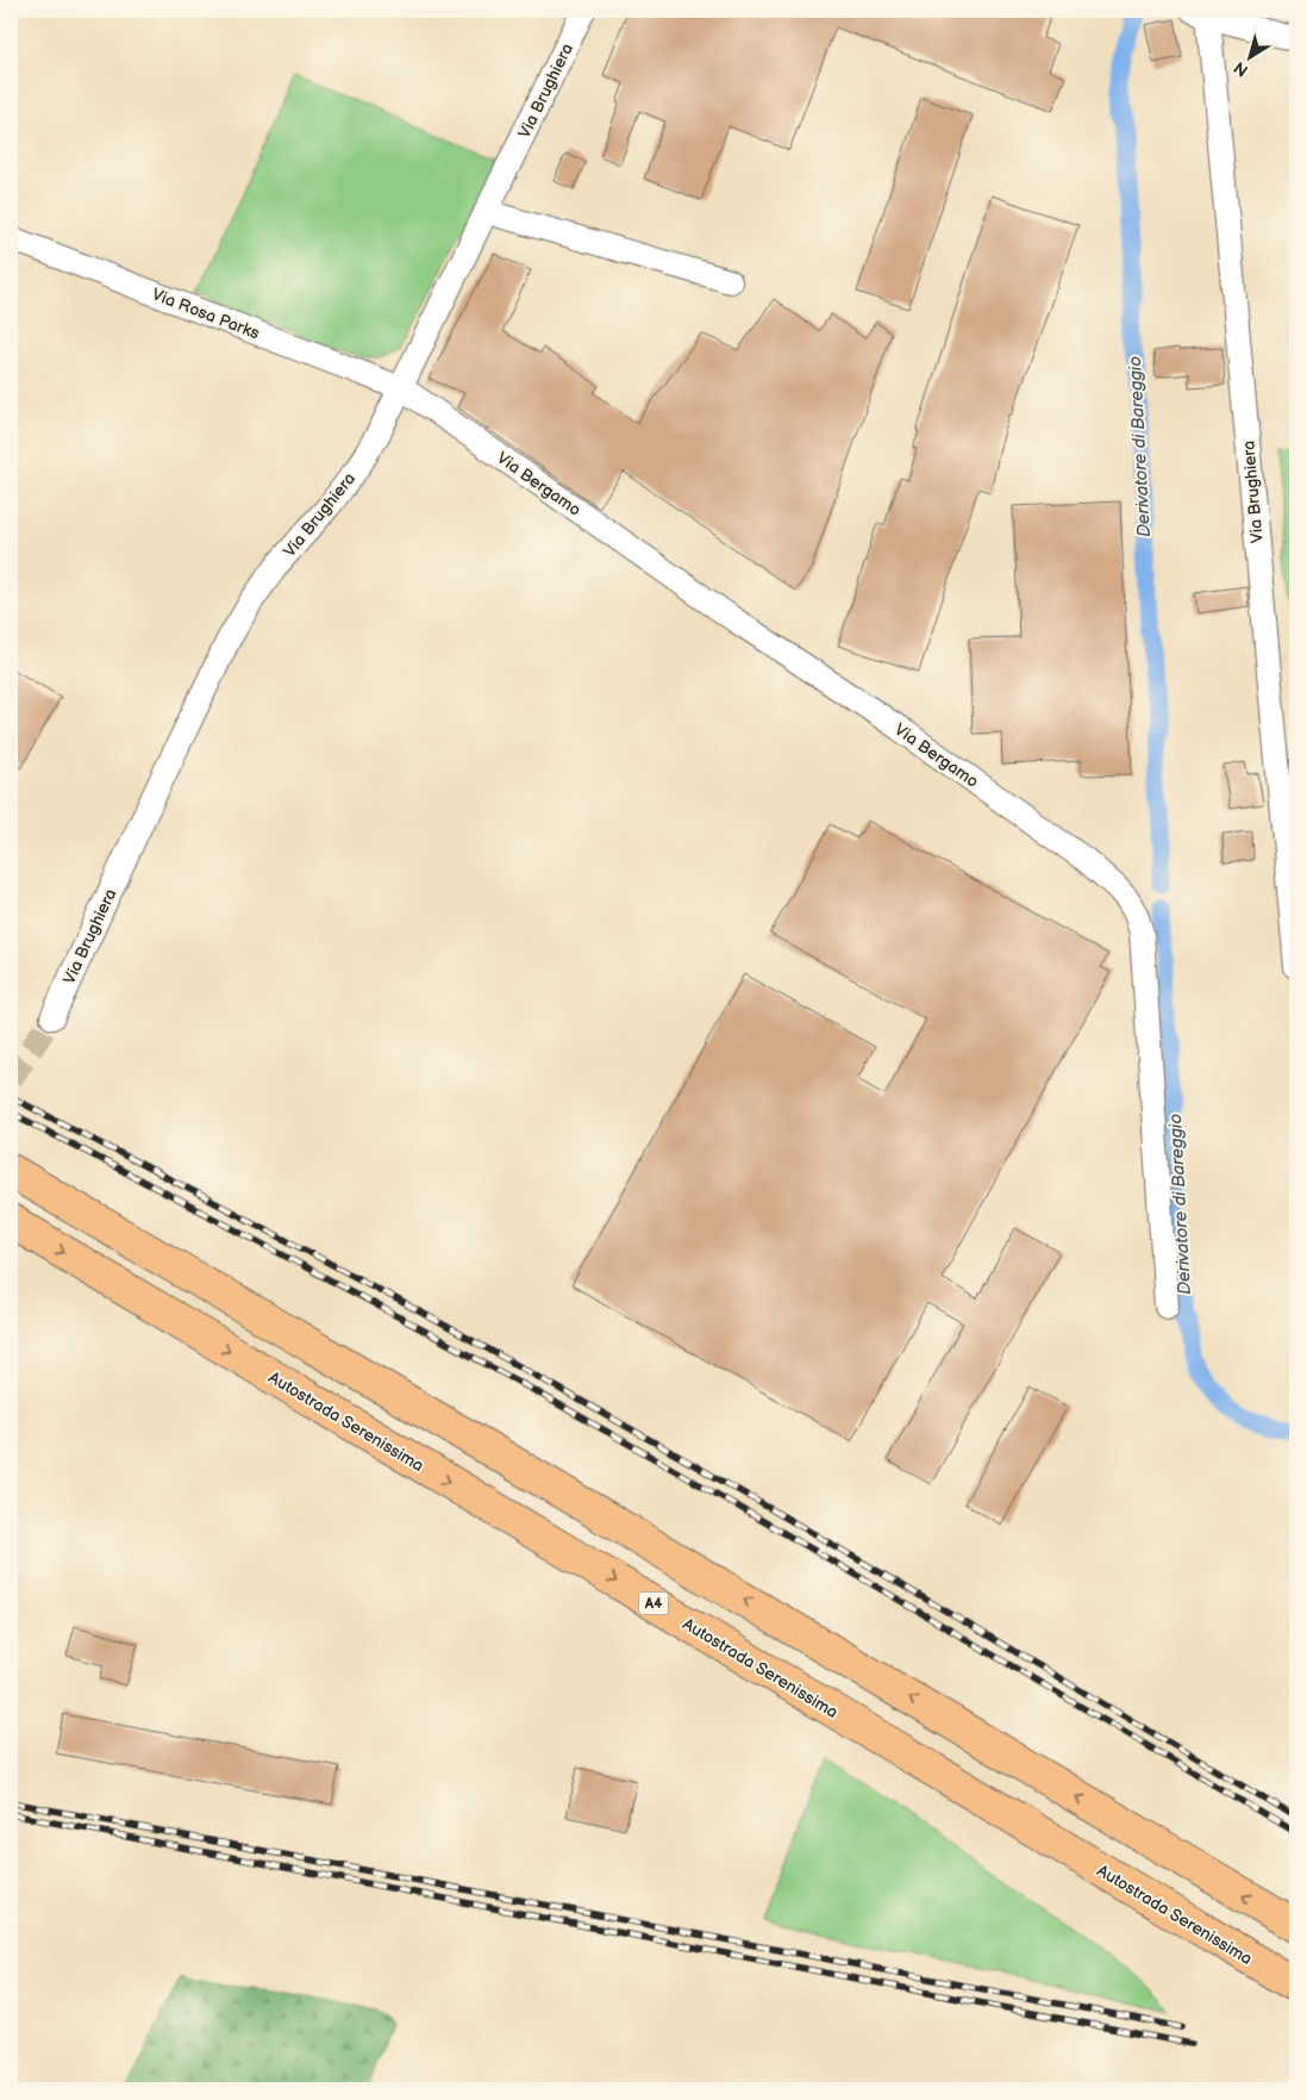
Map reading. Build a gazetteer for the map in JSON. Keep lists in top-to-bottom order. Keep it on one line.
{"streets":{"highway":["Autostrada Serenissima","A4"],"street":["Via Brughiera","Via Rosa Parks","Via Bergamo"]},"crossings":[["Via Brughiera","Via Rosa Parks"],["Via Brughiera","Via Bergamo"],["Via Rosa Parks","Via Bergamo"]],"water":["Derivatore di Bareggio"],"north":"bottom left"}
